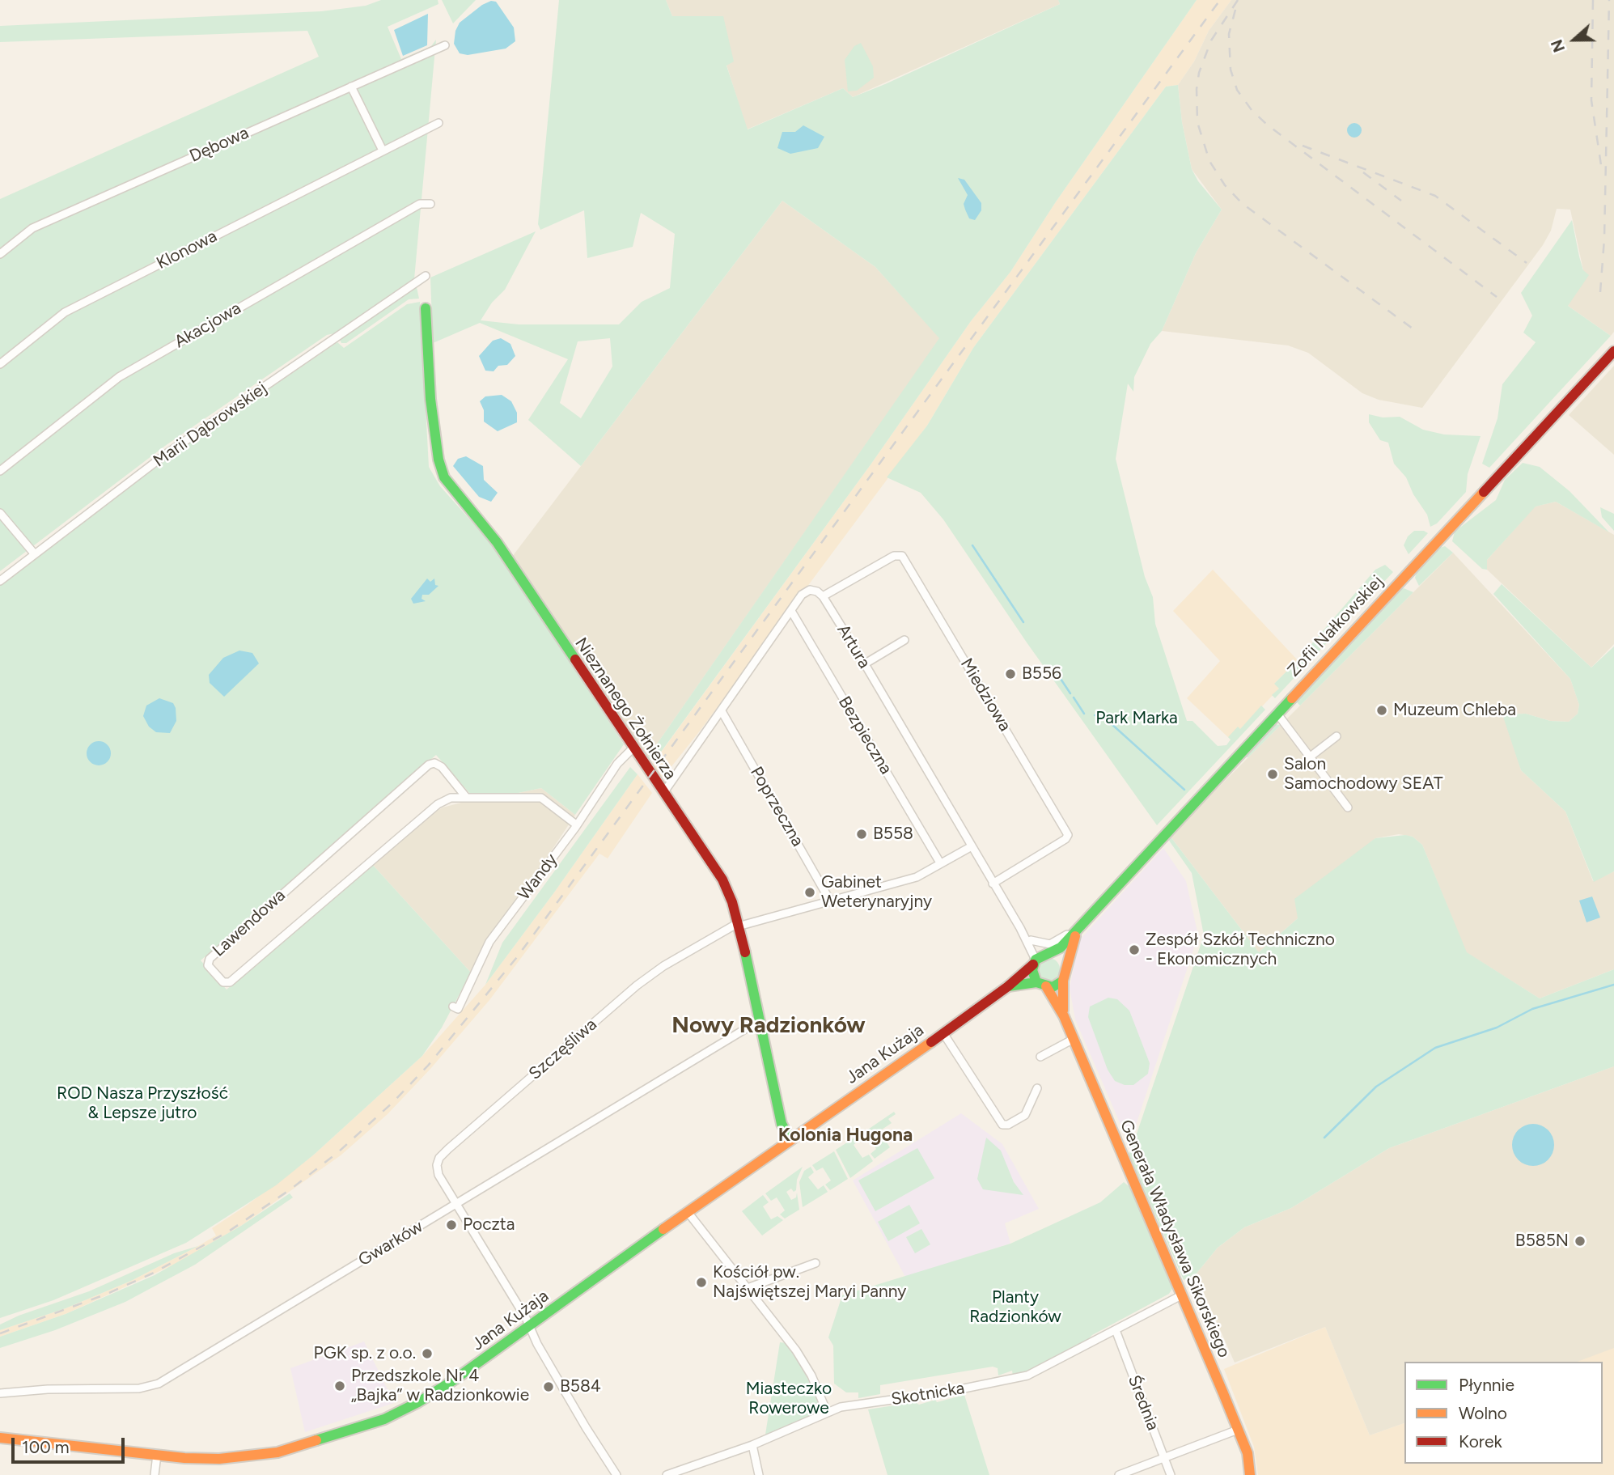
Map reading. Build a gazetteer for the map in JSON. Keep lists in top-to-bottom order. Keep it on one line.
{"streets":{"street":["Dębowa","Klonowa","Akacjowa","Marii Dąbrowskiej","Zofii Nałkowskiej","Artura","Miedziowa","Nieznanego Żołnierza","Bezpieczna","Poprzeczna","Wandy","Lawendowa","Szczęśliwa","Jana Kużaja","Generała Władysława Sikorskiego","Gwarków","Skotnicka","Średnia"]},"crossings":[["Zofii Nałkowskiej","Artura"],["Zofii Nałkowskiej","Jana Kużaja"],["Artura","Miedziowa"],["Artura","Szczęśliwa"],["Artura","Jana Kużaja"],["Nieznanego Żołnierza","Wandy"],["Nieznanego Żołnierza","Szczęśliwa"],["Nieznanego Żołnierza","Jana Kużaja"],["Nieznanego Żołnierza","Gwarków"],["Poprzeczna","Szczęśliwa"],["Wandy","Lawendowa"],["Szczęśliwa","Gwarków"],["Generała Władysława Sikorskiego","Skotnicka"],["Skotnicka","Średnia"]],"districts":["Nowy Radzionków","Kolonia Hugona"],"parks":["Park Marka","ROD Nasza Przyszłość & Lepsze jutro","Planty Radzionków","Miasteczko Rowerowe"],"places":["B556","Muzeum Chleba","Salon Samochodowy SEAT","B558","Gabinet Weterynaryjny","Zespół Szkół Techniczno - Ekonomicznych","Poczta","B585N","Kościół pw. Najświętszej Maryi Panny","PGK sp. z o.o.","Przedszkole Nr 4 „Bajka” w Radzionkowie","B584"],"legend":["Płynnie","Wolno","Korek"],"scale_bar":"100 m","north":"left"}
